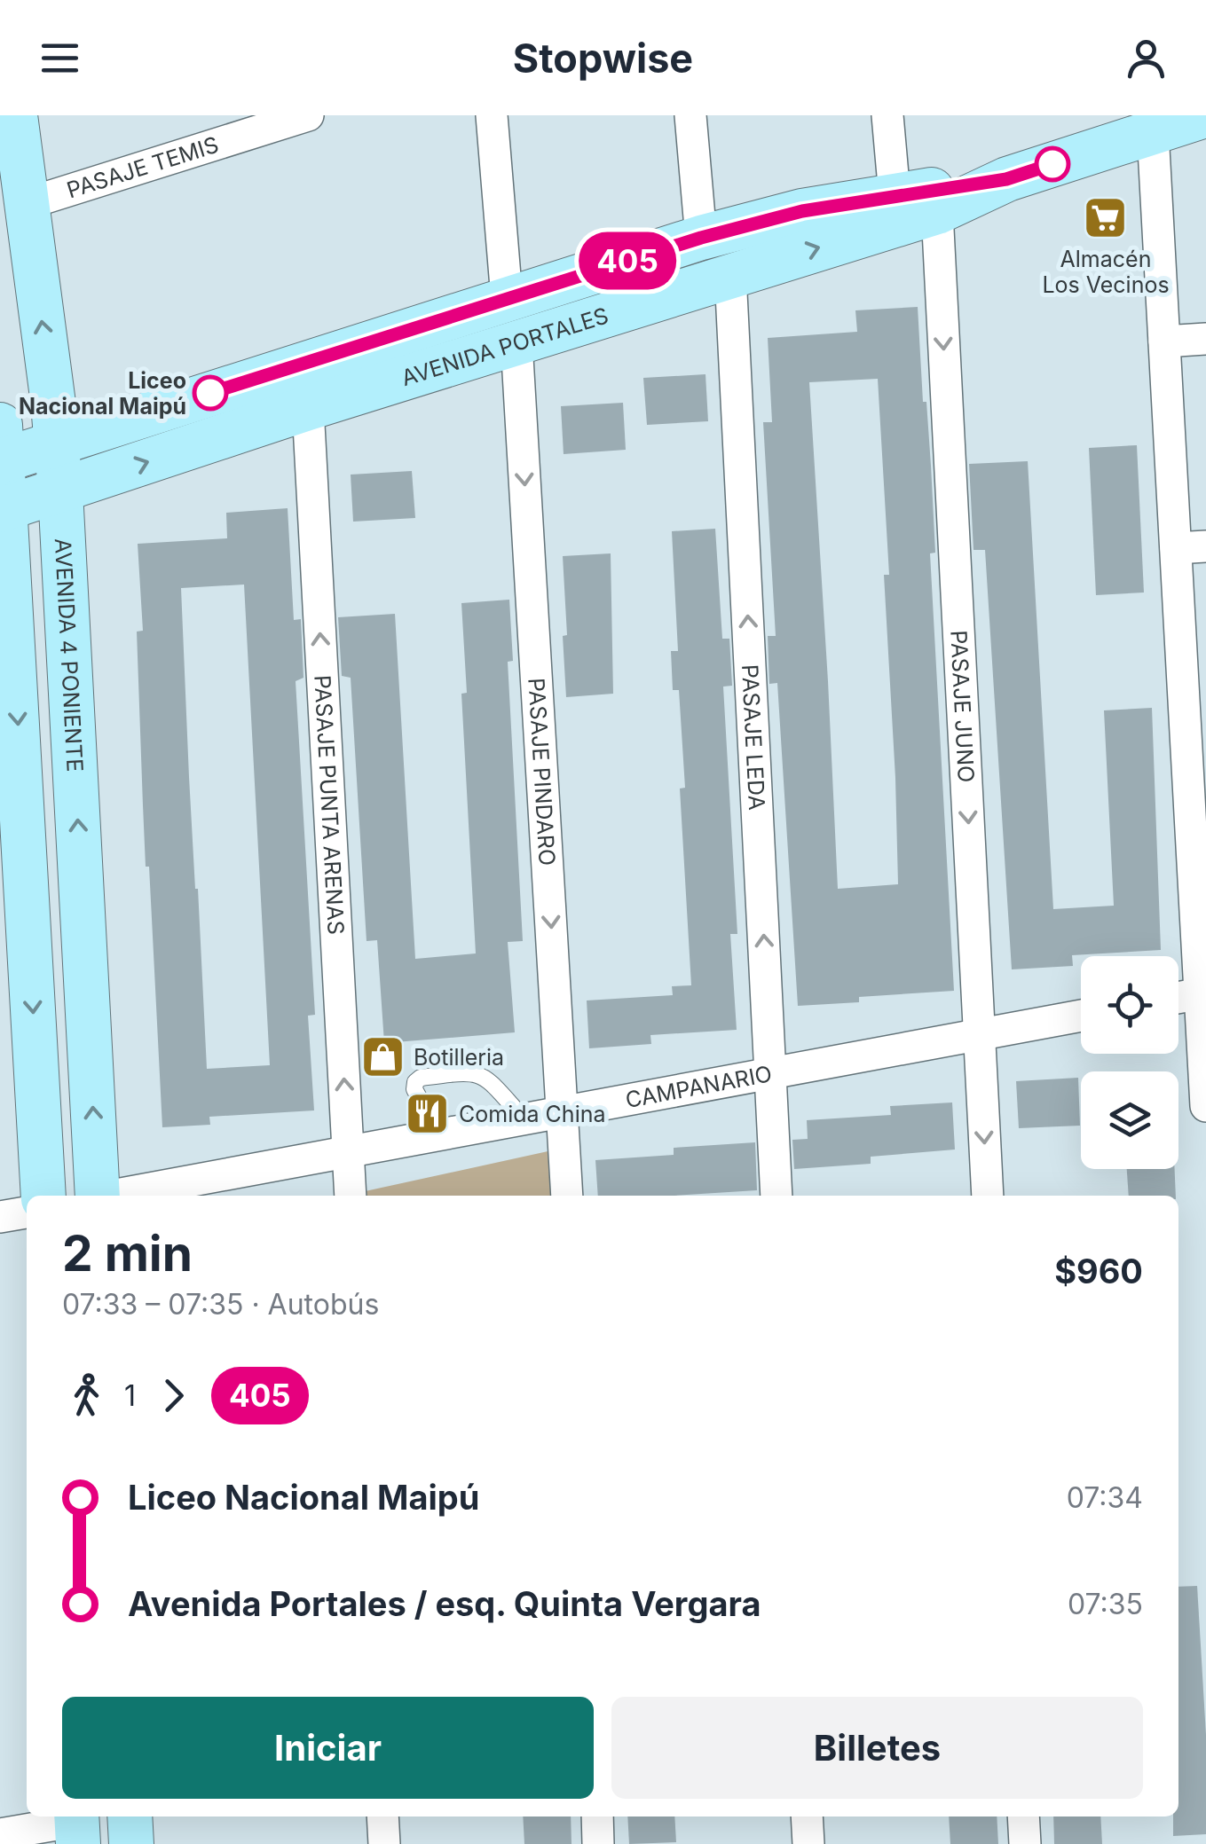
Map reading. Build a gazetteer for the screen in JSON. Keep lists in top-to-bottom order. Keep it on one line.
{"streets":{"main road":["AVENIDA PORTALES","AVENIDA 4 PONIENTE"],"street":["PASAJE TEMIS","PASAJE JUNO","PASAJE LEDA","PASAJE PINDARO","PASAJE PUNTA ARENAS","CAMPANARIO"]},"crossings":[["PASAJE TEMIS","AVENIDA 4 PONIENTE"],["AVENIDA PORTALES","AVENIDA 4 PONIENTE"],["AVENIDA PORTALES","PASAJE JUNO"],["AVENIDA PORTALES","PASAJE LEDA"],["AVENIDA PORTALES","PASAJE PINDARO"],["AVENIDA PORTALES","PASAJE PUNTA ARENAS"],["PASAJE JUNO","CAMPANARIO"],["PASAJE LEDA","CAMPANARIO"],["PASAJE PINDARO","CAMPANARIO"],["PASAJE PUNTA ARENAS","CAMPANARIO"]],"one_way":["PASAJE LEDA","PASAJE PINDARO","PASAJE PUNTA ARENAS"],"places":{"supermarket":["Almacén Los Vecinos"],"other":["Liceo Nacional Maipú"],"shop":["Botilleria"],"restaurant":["Comida China"]},"lines":["bus line 405"],"page":{"header":"Stopwise","on_map":"405","heading":["2 min","07:33 – 07:35 · Autobús","$960"],"legs":["1","405"],"list":[{"name":"Liceo Nacional Maipú","value":"07:34"},{"name":"Avenida Portales / esq. Quinta Vergara","value":"07:35"}],"buttons":["Iniciar","Billetes"]}}
